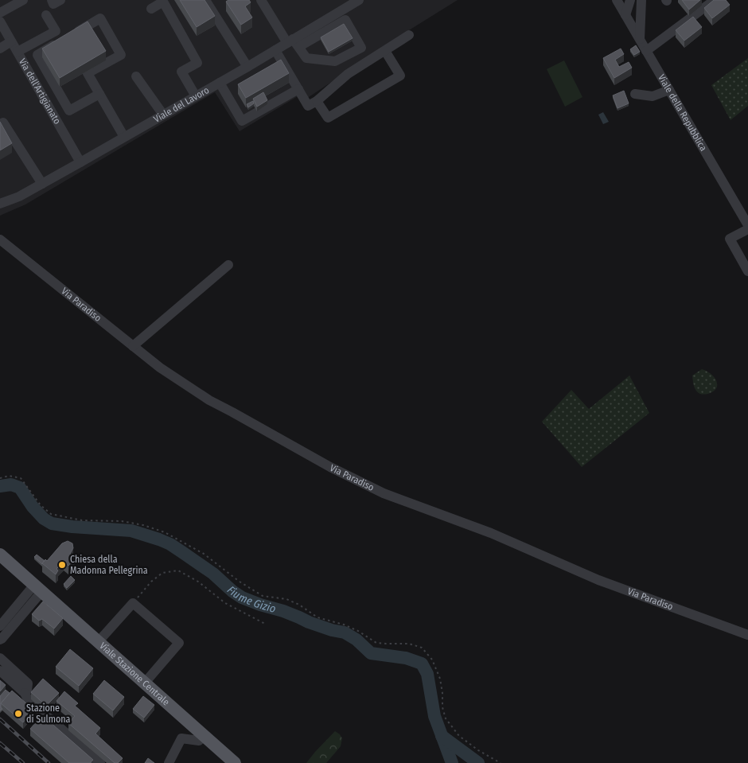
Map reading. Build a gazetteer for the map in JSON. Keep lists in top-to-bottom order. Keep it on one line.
{"streets":{"main road":["Viale Stazione Centrale"],"street":["Via dell'Artigianato","Viale del Lavoro","Viale della Repubblica","Via Paradiso"]},"crossings":[["Via dell'Artigianato","Viale del Lavoro"]],"water":["Fiume Gizio"],"places":["Chiesa della Madonna Pellegrina","Stazione di Sulmona"]}
